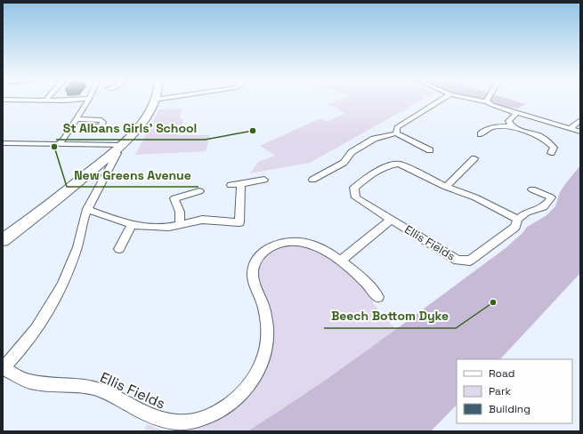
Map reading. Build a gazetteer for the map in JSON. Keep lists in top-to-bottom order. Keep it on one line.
{"streets":{"street":["Ellis Fields"]},"places":["St Albans Girls' School","New Greens Avenue","Beech Bottom Dyke"],"legend":["Road","Park","Building"]}
